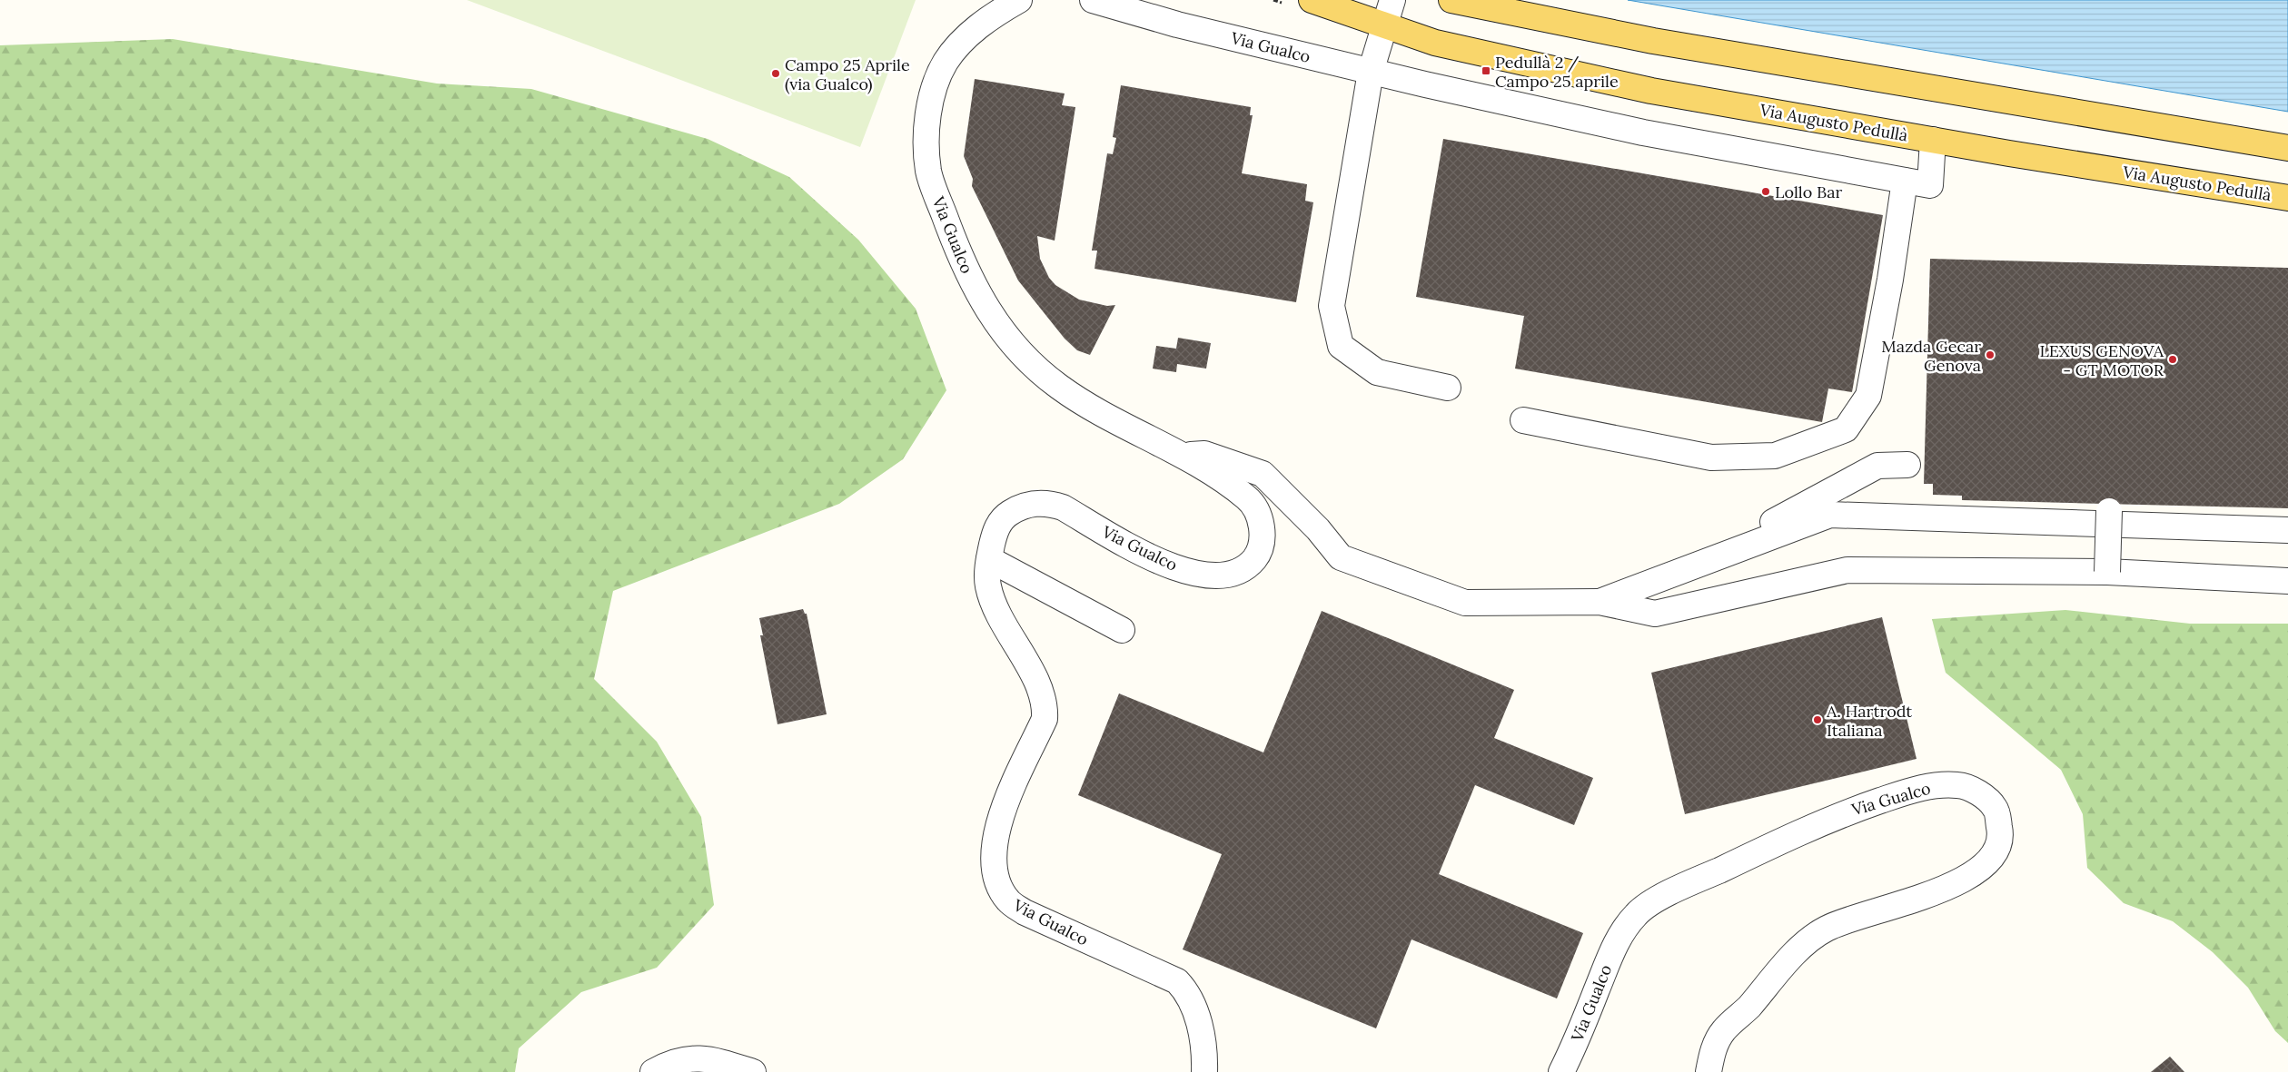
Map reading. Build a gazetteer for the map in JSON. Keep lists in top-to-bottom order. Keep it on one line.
{"streets":{"main road":["Via Augusto Pedullà"],"street":["Via Gualco"]},"places":{"transit":["Pedullà 2 / Campo 25 aprile"],"other":["Campo 25 Aprile (via Gualco)","Lollo Bar","Mazda Gecar Genova","LEXUS GENOVA - GT MOTOR","A. Hartrodt Italiana"]}}
